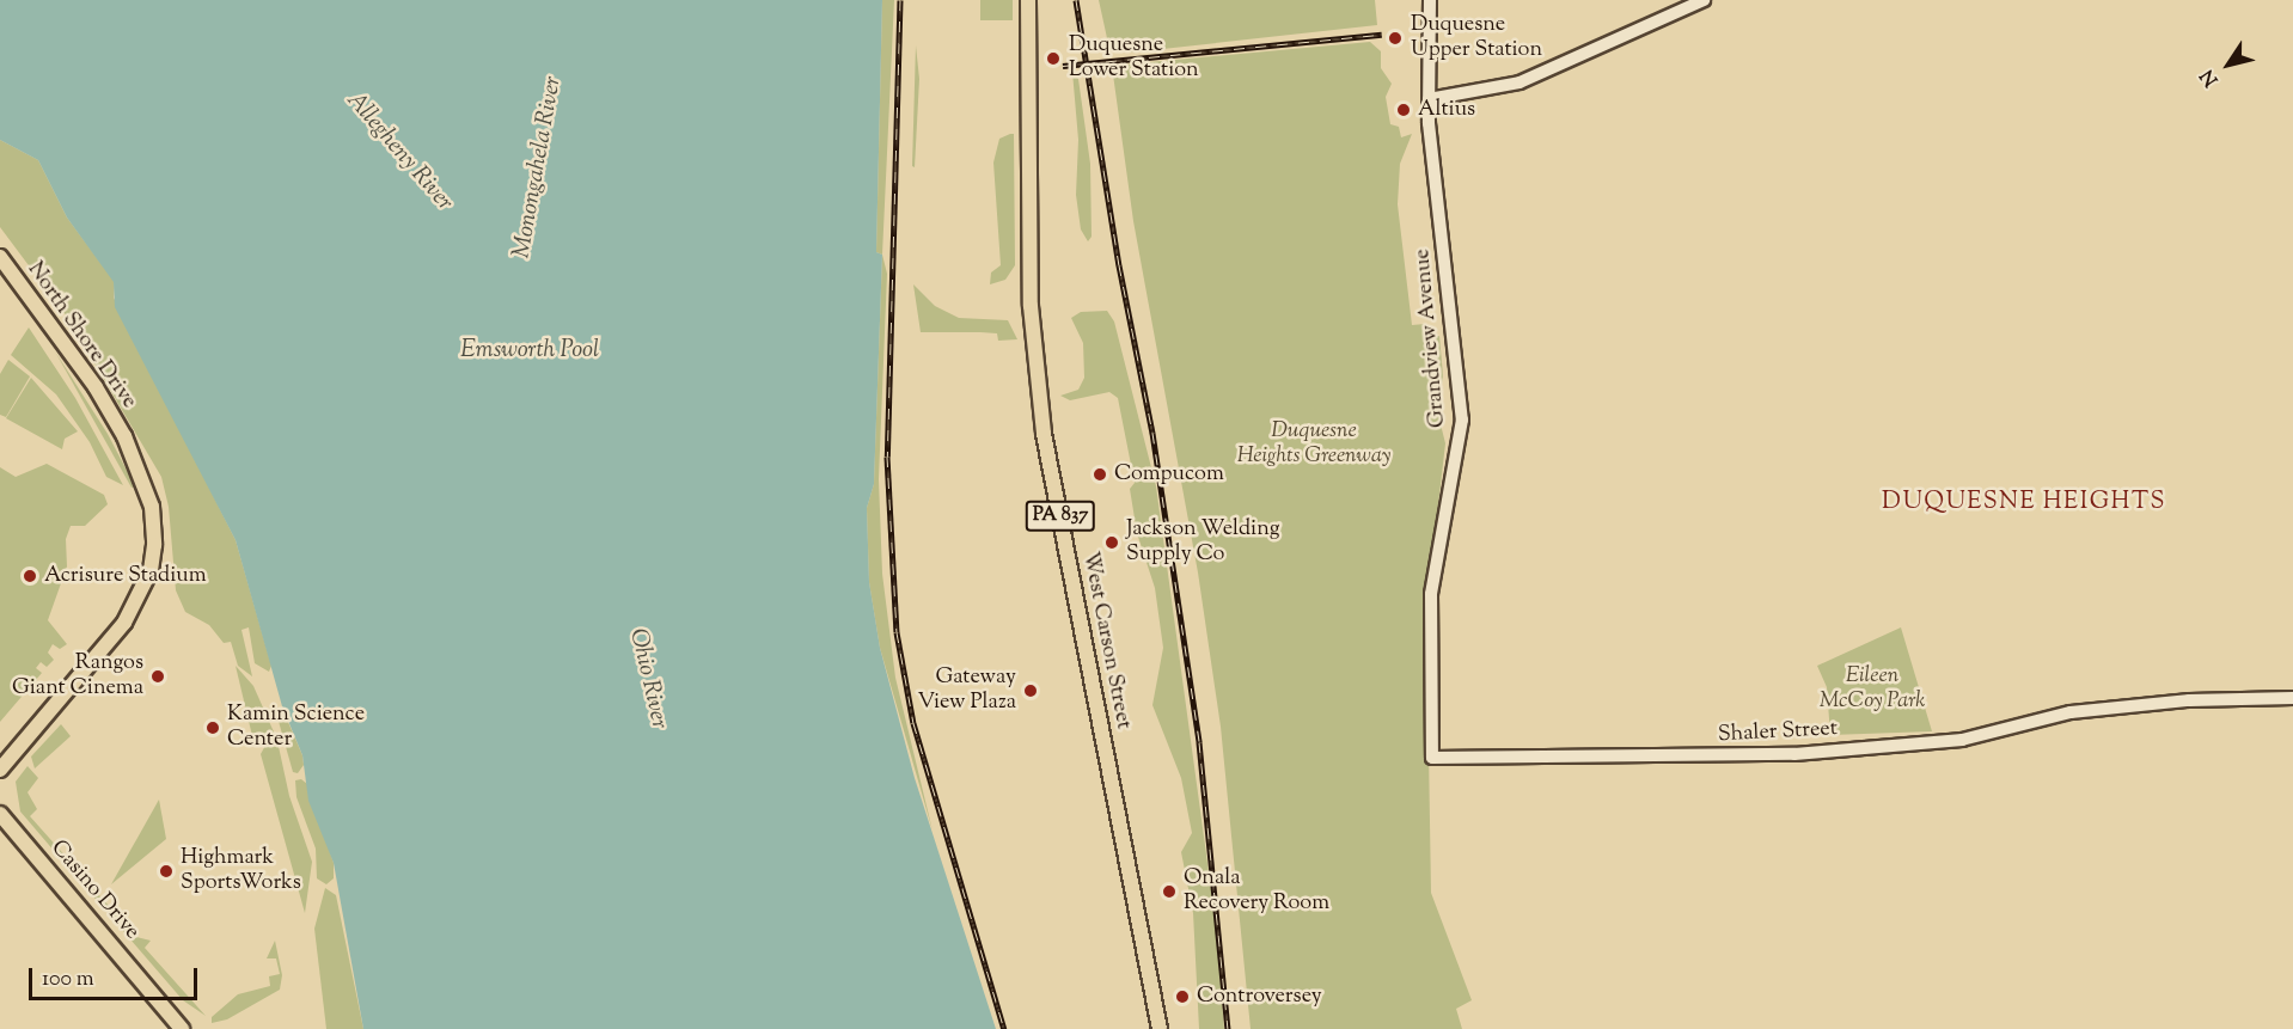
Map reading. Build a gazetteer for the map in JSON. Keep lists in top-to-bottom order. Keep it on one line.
{"streets":{"main road":["North Shore Drive","PA 837","West Carson Street","Casino Drive"],"street":["Grandview Avenue","Shaler Street"]},"crossings":[["Grandview Avenue","Shaler Street"]],"districts":["DUQUESNE HEIGHTS"],"water":["Allegheny River","Monongahela River","Emsworth Pool","Ohio River"],"parks":["Duquesne Heights Greenway","Eileen McCoy Park"],"places":["Duquesne Upper Station","Duquesne Lower Station","Altius","Compucom","Jackson Welding Supply Co","Acrisure Stadium","Rangos Giant Cinema","Gateway View Plaza","Kamin Science Center","Highmark SportsWorks","Onala Recovery Room","Controversey"],"scale_bar":"100 m","north":"bottom left"}
